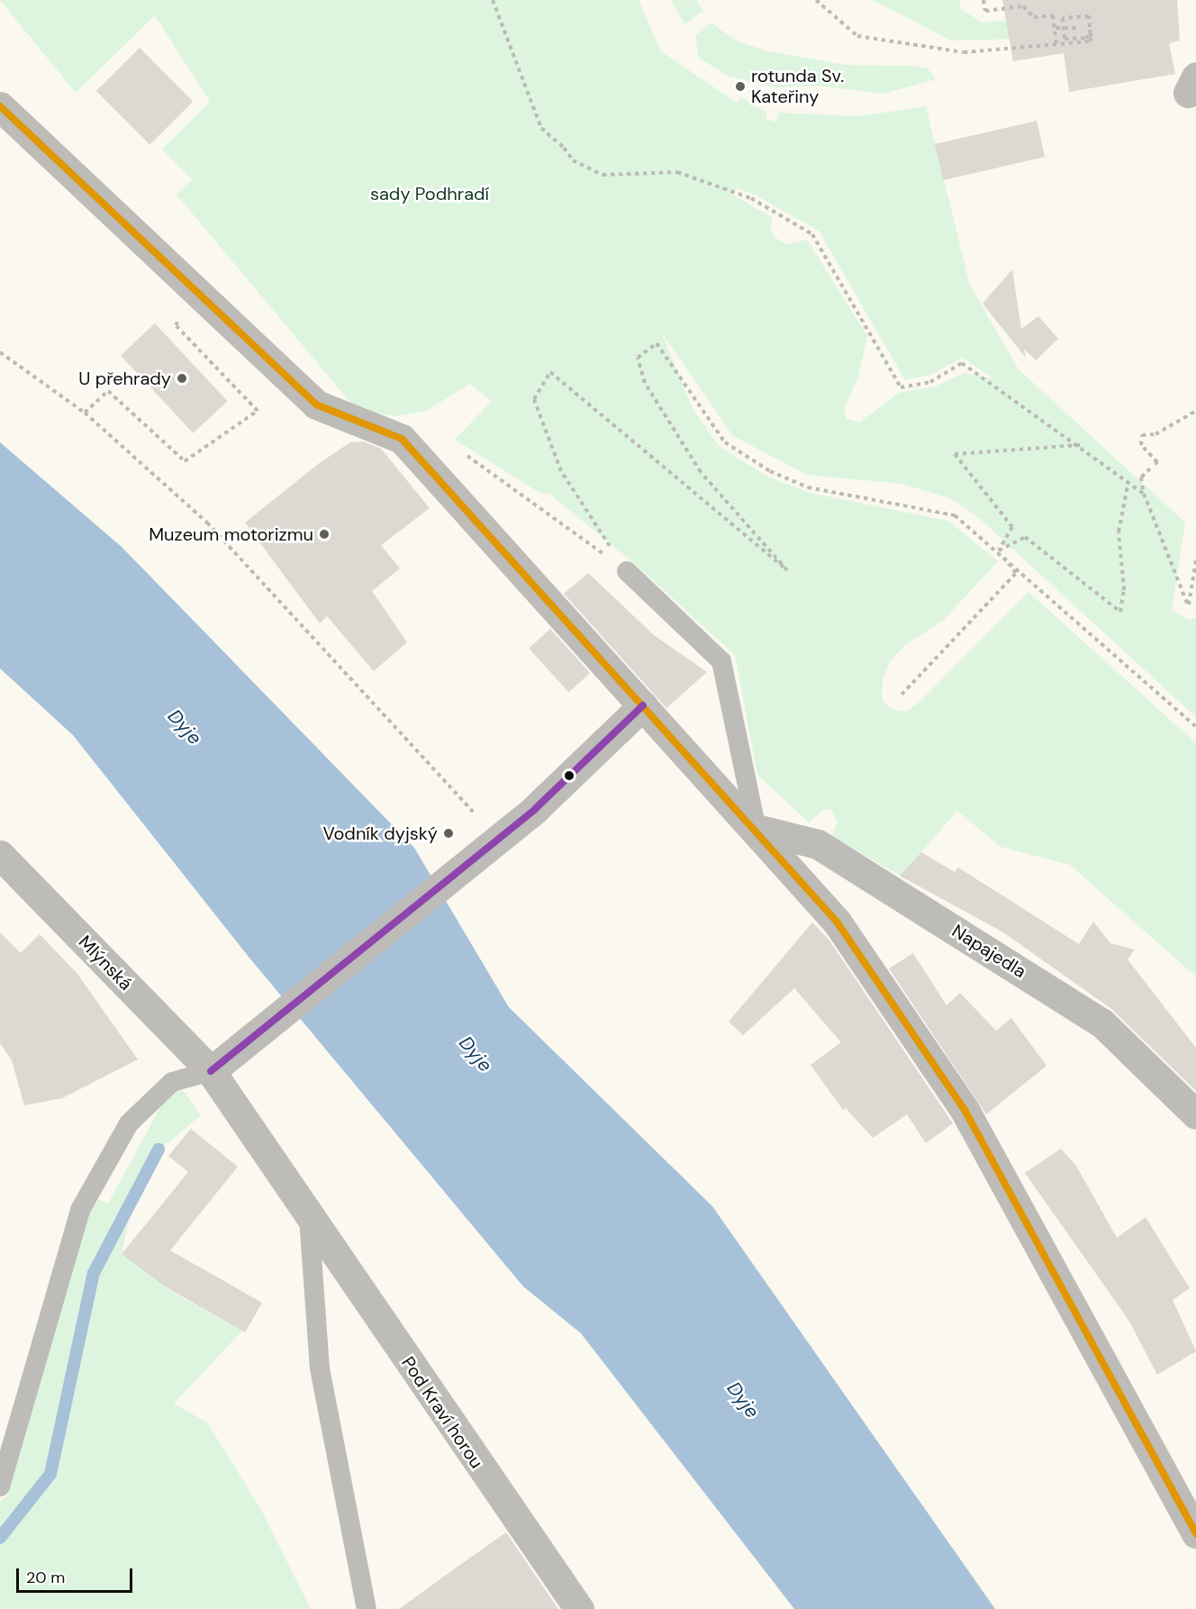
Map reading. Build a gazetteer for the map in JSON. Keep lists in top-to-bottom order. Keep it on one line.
{"streets":{"street":["Napajedla","Mlýnská","Pod Kraví horou"]},"crossings":[["Mlýnská","Pod Kraví horou"]],"water":["Dyje"],"parks":["sady Podhradí"],"places":["rotunda Sv. Kateřiny","U přehrady","Muzeum motorizmu","Vodník dyjský"],"scale_bar":"20 m"}
